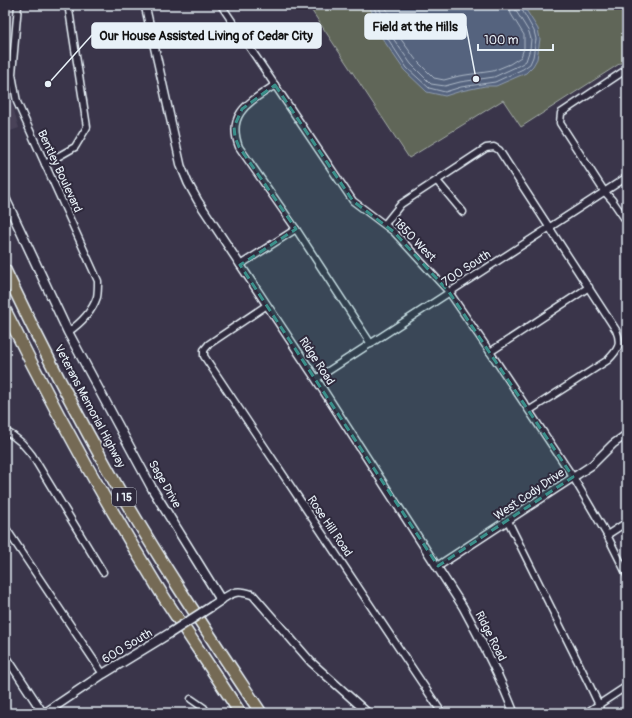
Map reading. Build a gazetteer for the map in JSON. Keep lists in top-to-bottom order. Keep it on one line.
{"streets":{"highway":["Veterans Memorial Highway","I 15"],"main road":["Sage Drive","600 South"],"street":["Bentley Boulevard","1850 West","700 South","Ridge Road","West Cody Drive","Rose Hill Road"]},"crossings":[["Bentley Boulevard","Sage Drive"],["1850 West","700 South"],["1850 West","West Cody Drive"],["700 South","Ridge Road"],["Ridge Road","West Cody Drive"],["Ridge Road","Rose Hill Road"],["Sage Drive","600 South"]],"places":["Field at the Hills","Our House Assisted Living of Cedar City"],"scale_bar":"100 m"}
